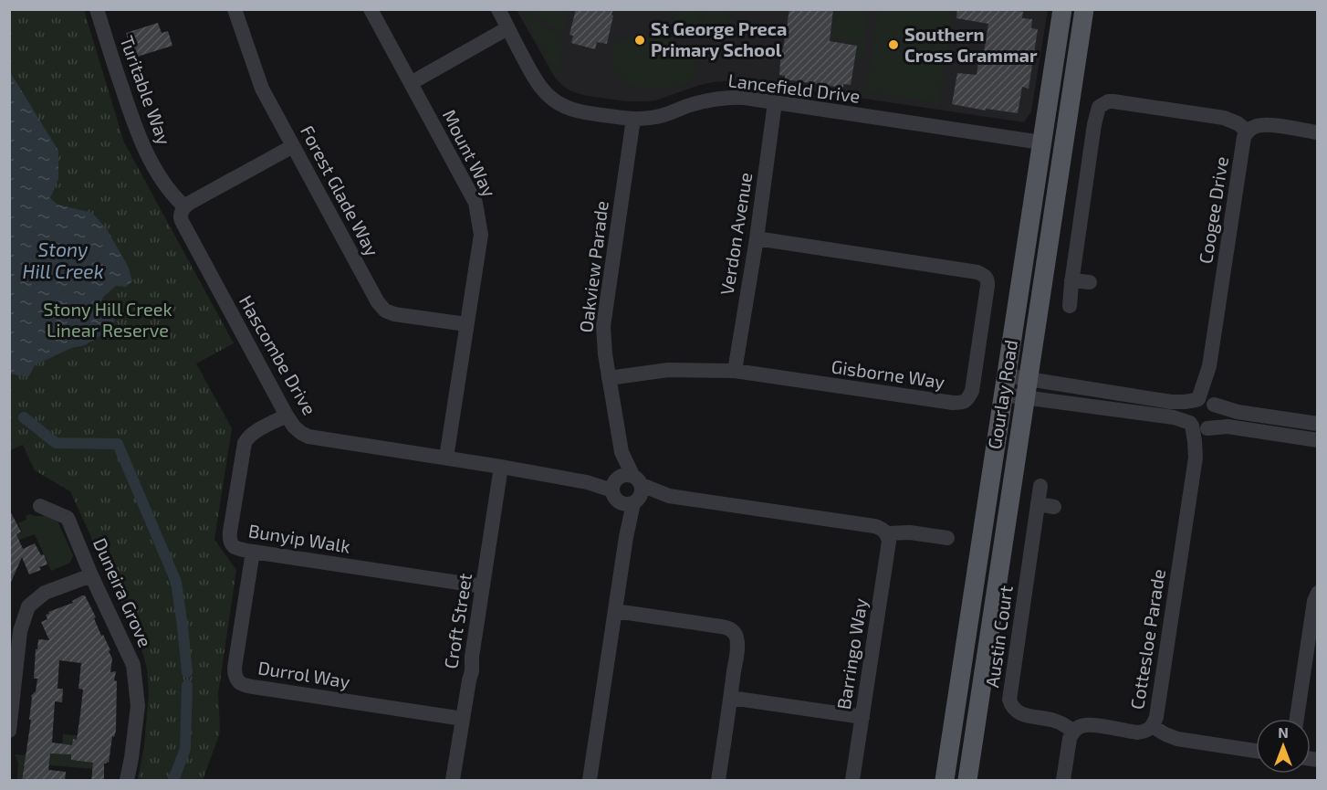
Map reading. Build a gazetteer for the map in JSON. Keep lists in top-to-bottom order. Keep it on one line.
{"streets":{"main road":["Gourlay Road"],"street":["Lancefield Drive","Turitable Way","Mount Way","Forest Glade Way","Coogee Drive","Verdon Avenue","Oakview Parade","Hascombe Drive","Gisborne Way","Bunyip Walk","Duneira Grove","Croft Street","Austin Court","Cottesloe Parade","Barringo Way","Durrol Way"]},"crossings":[["Lancefield Drive","Verdon Avenue"],["Lancefield Drive","Oakview Parade"],["Lancefield Drive","Gourlay Road"],["Turitable Way","Hascombe Drive"],["Mount Way","Forest Glade Way"],["Mount Way","Hascombe Drive"],["Coogee Drive","Cottesloe Parade"],["Verdon Avenue","Gisborne Way"],["Oakview Parade","Hascombe Drive"],["Oakview Parade","Gisborne Way"],["Hascombe Drive","Bunyip Walk"],["Hascombe Drive","Croft Street"],["Bunyip Walk","Croft Street"],["Bunyip Walk","Durrol Way"],["Croft Street","Durrol Way"],["Austin Court","Cottesloe Parade"]],"water":["Stony Hill Creek"],"parks":["Stony Hill Creek Linear Reserve"],"places":["St George Preca Primary School","Southern Cross Grammar"],"north":"top"}
